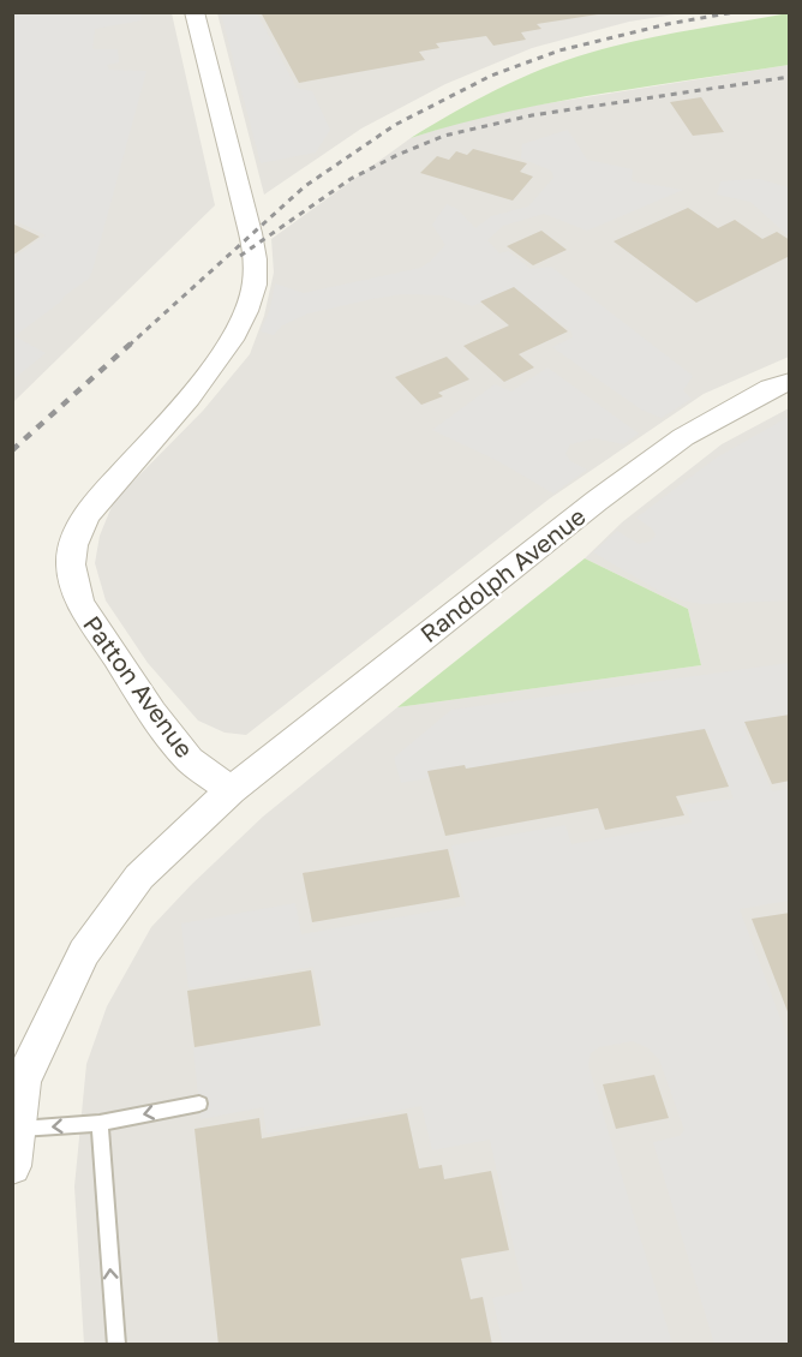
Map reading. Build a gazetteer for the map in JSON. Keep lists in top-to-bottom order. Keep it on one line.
{"streets":{"street":["Randolph Avenue","Patton Avenue"]},"crossings":[["Randolph Avenue","Patton Avenue"]]}
